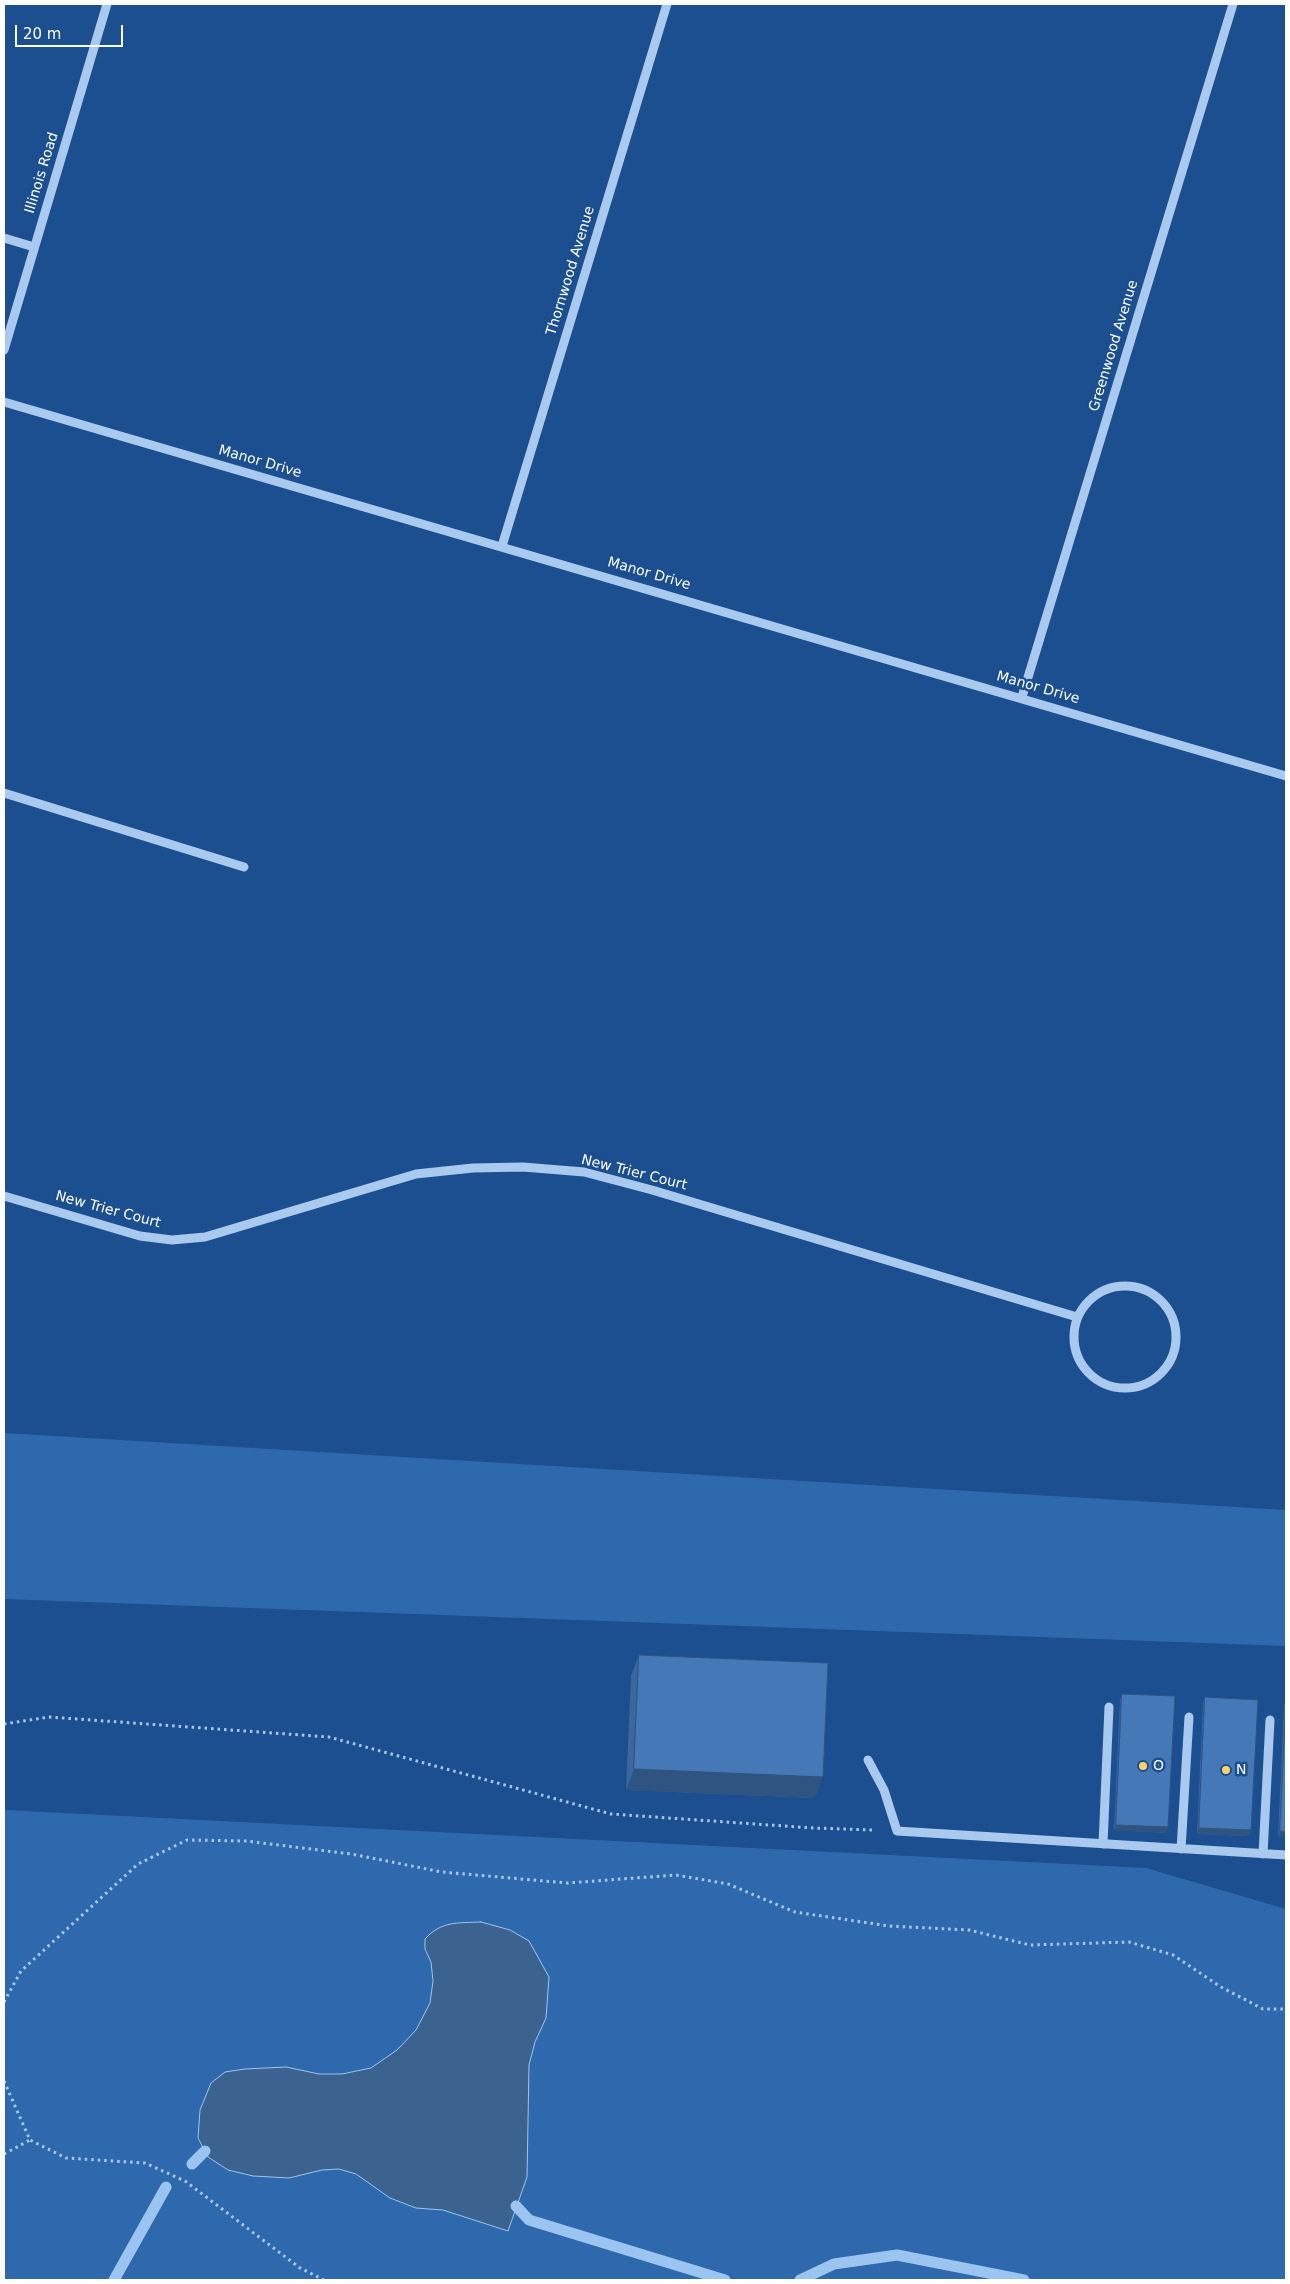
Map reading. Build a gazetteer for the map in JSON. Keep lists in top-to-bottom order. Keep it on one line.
{"streets":{"street":["Illinois Road","Thornwood Avenue","Greenwood Avenue","Manor Drive","New Trier Court"]},"crossings":[["Thornwood Avenue","Manor Drive"],["Greenwood Avenue","Manor Drive"]],"places":["O","N"],"scale_bar":"20 m"}
